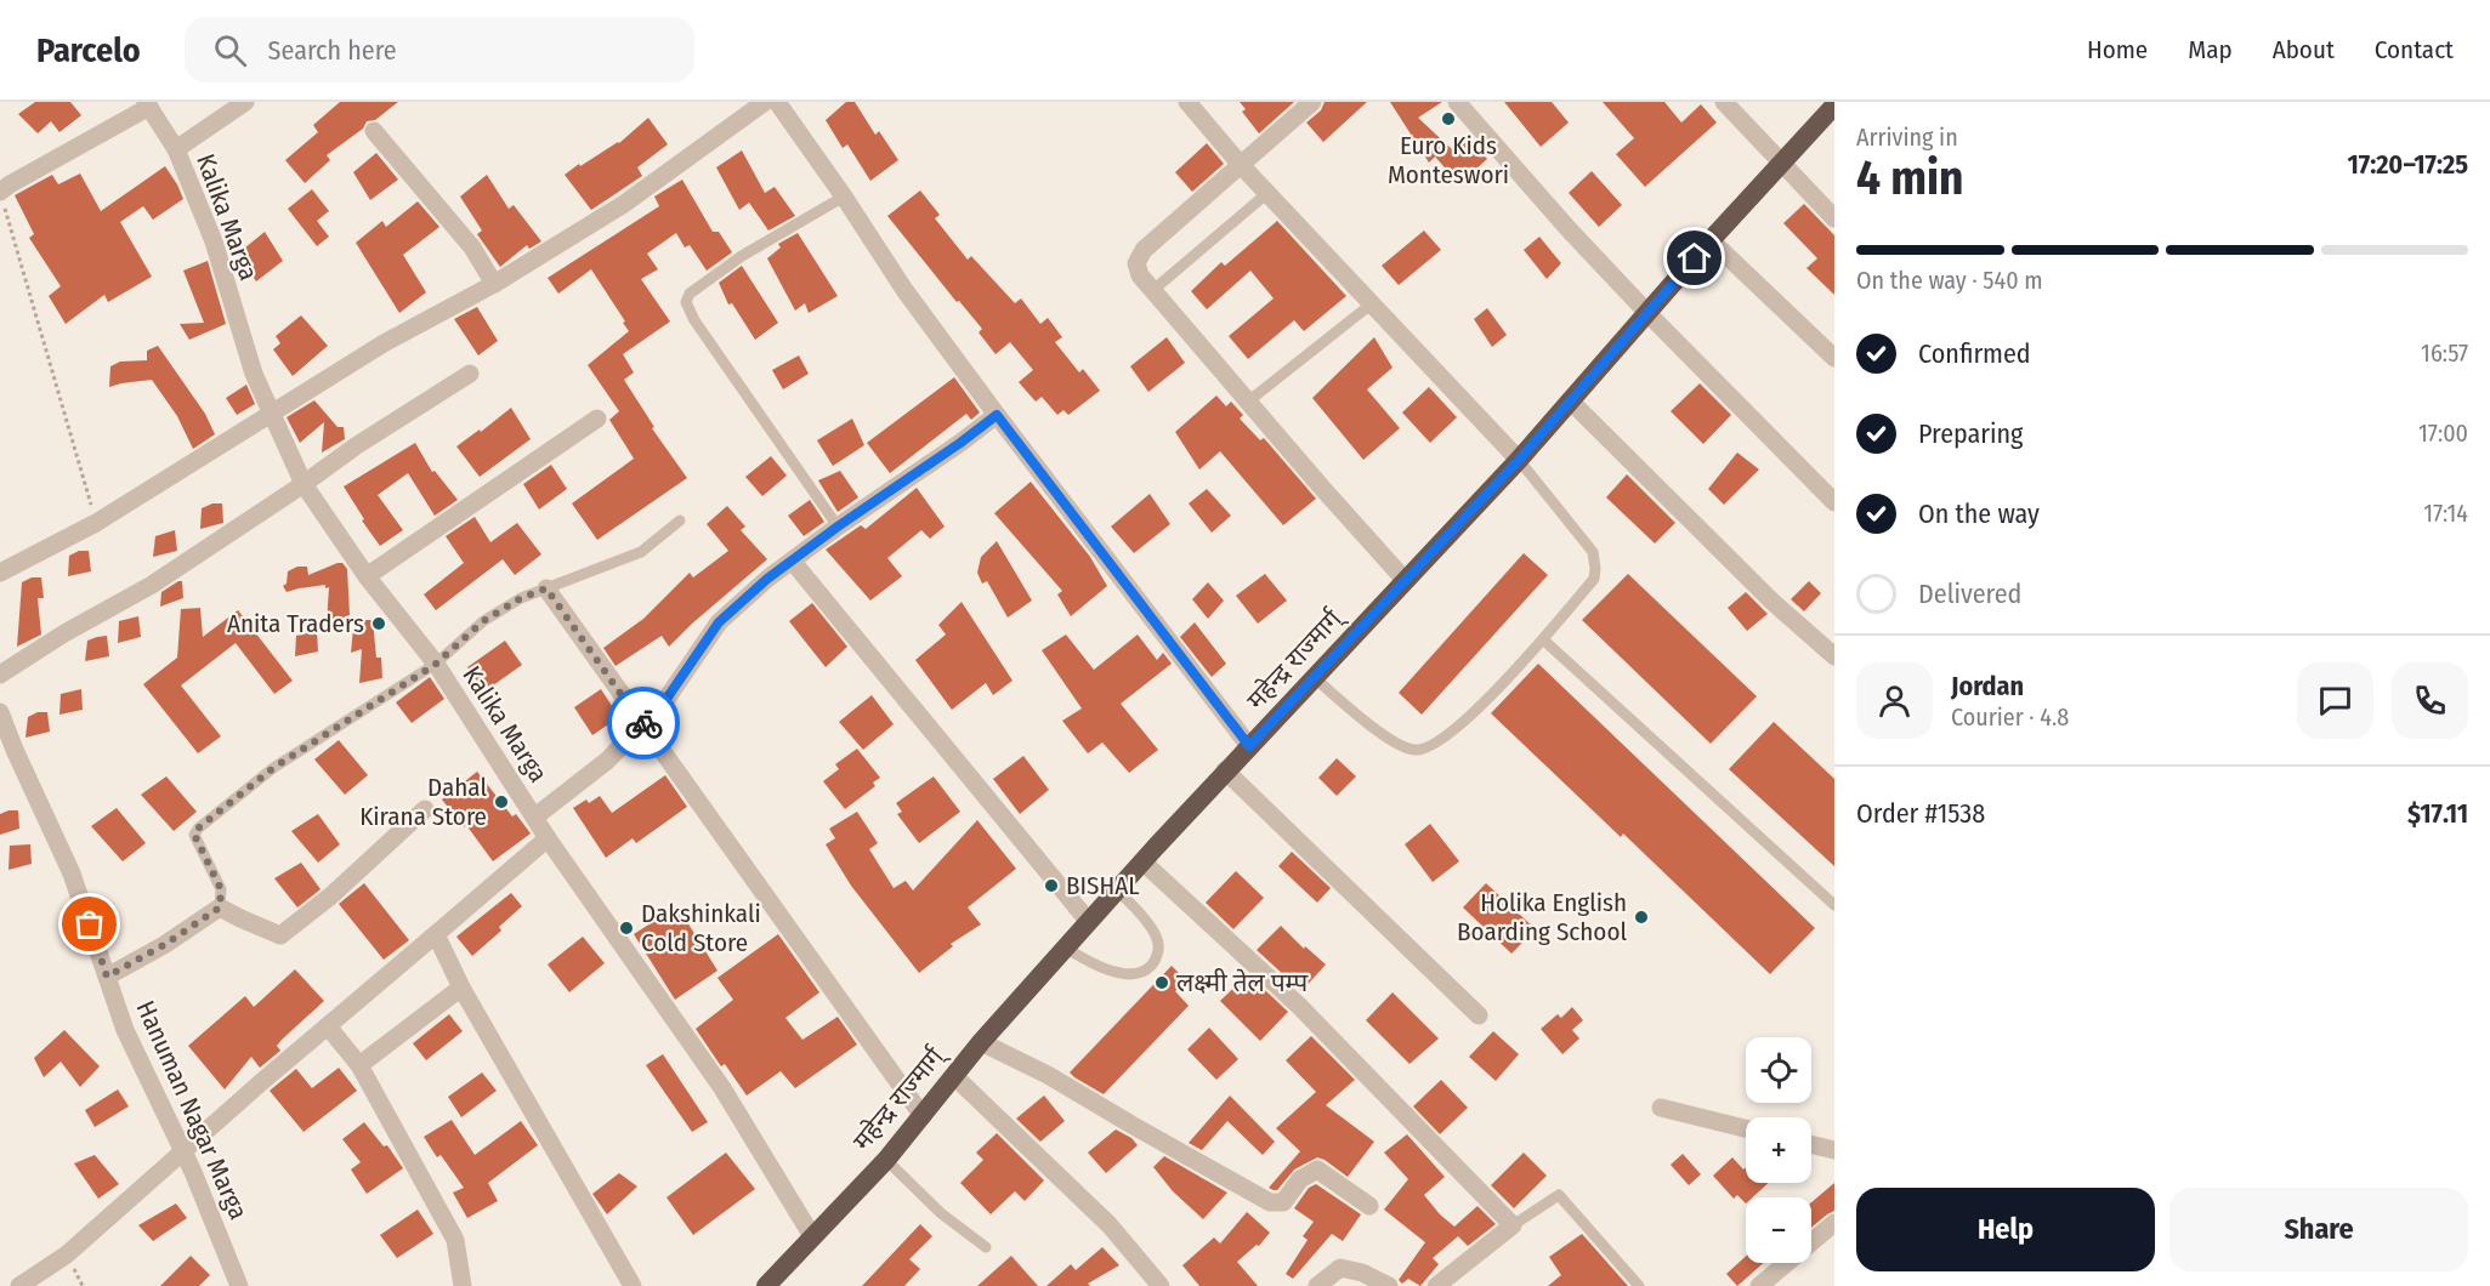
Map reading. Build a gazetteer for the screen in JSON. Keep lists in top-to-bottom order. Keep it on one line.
{"streets":{"highway":["महेन्द्र राज्मार्ग्"],"street":["Kalika Marga","Hanuman Nagar Marga"]},"crossings":[["Kalika Marga","महेन्द्र राज्मार्ग्"]],"places":["Euro Kids Monteswori","Anita Traders","Dahal Kirana Store","BISHAL","Holika English Boarding School","Dakshinkali Cold Store","लक्ष्मी तेल पम्प"],"page":{"header":"Parcelo","search":"Search here","nav":["Home","Map","About","Contact"],"heading":["4 min","Arriving in","17:20–17:25"],"panel":["Jordan","Courier · 4.8","Order #1538","$17.11"],"bar":"On the way · 540 m","list":[["Confirmed","16:57"],["Preparing","17:00"],["On the way","17:14"],"Delivered"],"map_buttons":["+","−"],"buttons":["Help","Share"]}}
